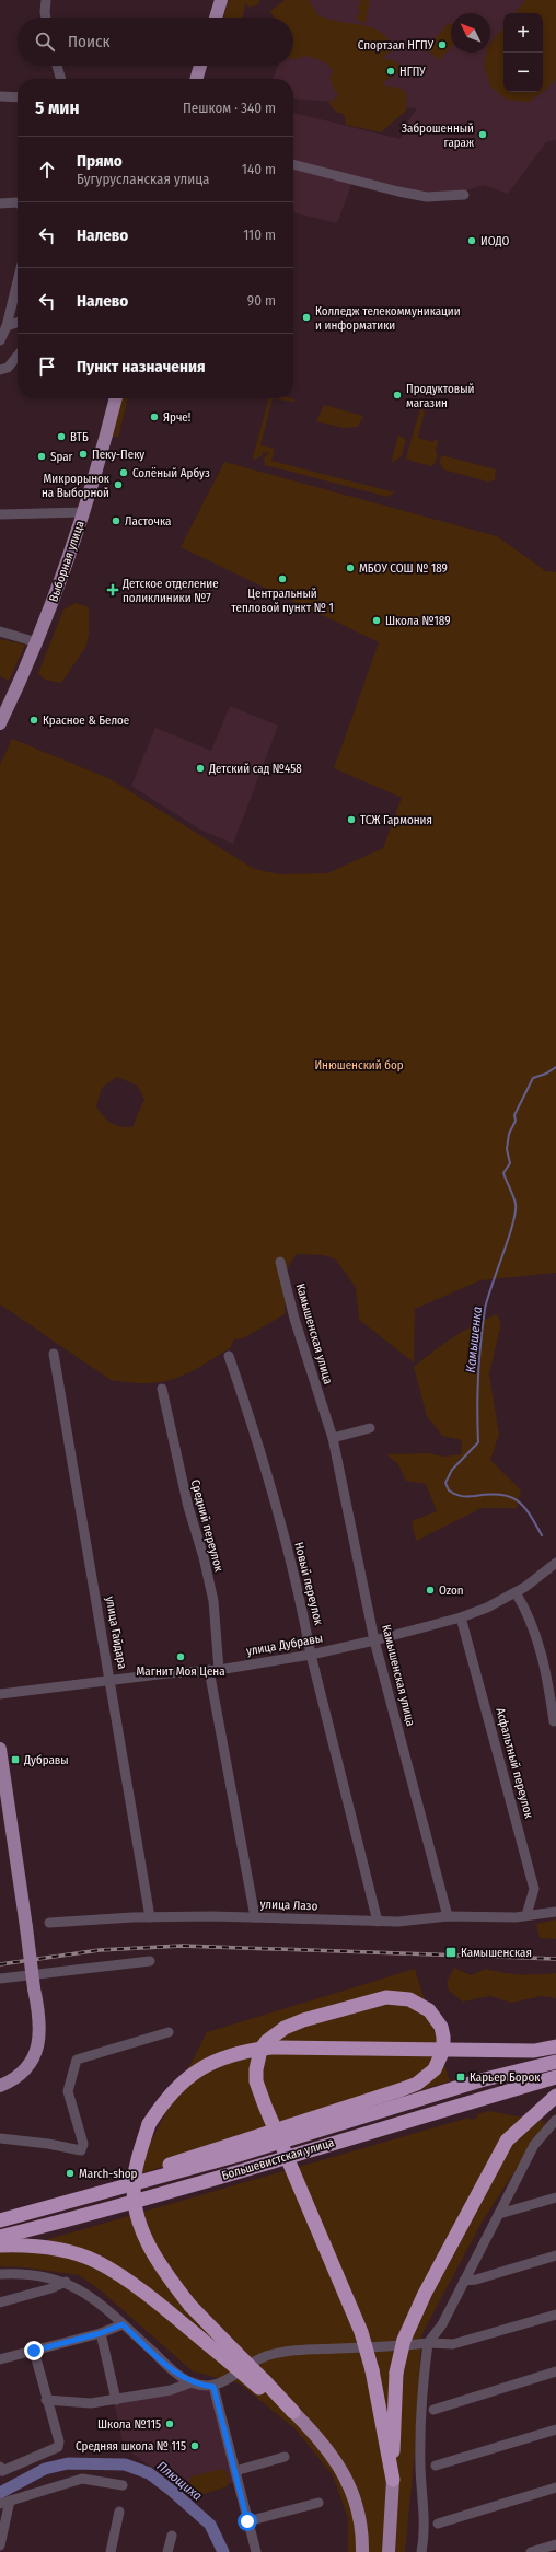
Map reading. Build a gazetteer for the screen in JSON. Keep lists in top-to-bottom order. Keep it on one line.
{"streets":{"highway":["Большевистская улица"],"main road":["Выборная улица"],"street":["Камышенская улица","Средний переулок","Новый переулок","улица Гайдара","улица Дубравы","Асфальтный переулок","улица Лазо"]},"crossings":[["Камышенская улица","улица Дубравы"],["Камышенская улица","улица Лазо"],["Средний переулок","улица Дубравы"],["Средний переулок","улица Лазо"],["Новый переулок","улица Дубравы"],["Новый переулок","улица Лазо"],["улица Гайдара","улица Дубравы"],["улица Гайдара","улица Лазо"],["улица Дубравы","Асфальтный переулок"],["Асфальтный переулок","улица Лазо"]],"water":["Камышенка","Плющиха"],"parks":["Инюшенский бор"],"places":{"other":["Спортзал НГПУ","НГПУ","Заброшенный гараж","ИОДО","Колледж телекоммуникации и информатики","Продуктовый магазин","Ярче!","ВТБ","Пеку-Пеку","Spar","Солёный Арбуз","Микрорынок на Выборной","Ласточка","МБОУ СОШ № 189","Центральный тепловой пункт № 1","Школа №189","Красное & Белое","Детский сад №458","ТСЖ Гармония","Ozon","Магнит Моя Цена","March-shop","Школа №115","Средняя школа № 115"],"health":["Детское отделение поликлиники №7"],"transit":["Дубравы","Камышенская","Карьер Борок"]},"north":"top left","page":{"map_buttons":["+","−"],"search":"Поиск","heading":["5 мин","Пешком · 340 m"],"list":[["Прямо","Бугурусланская улица","140 m"],["Налево","110 m"],["Налево","90 m"],"Пункт назначения"]}}
